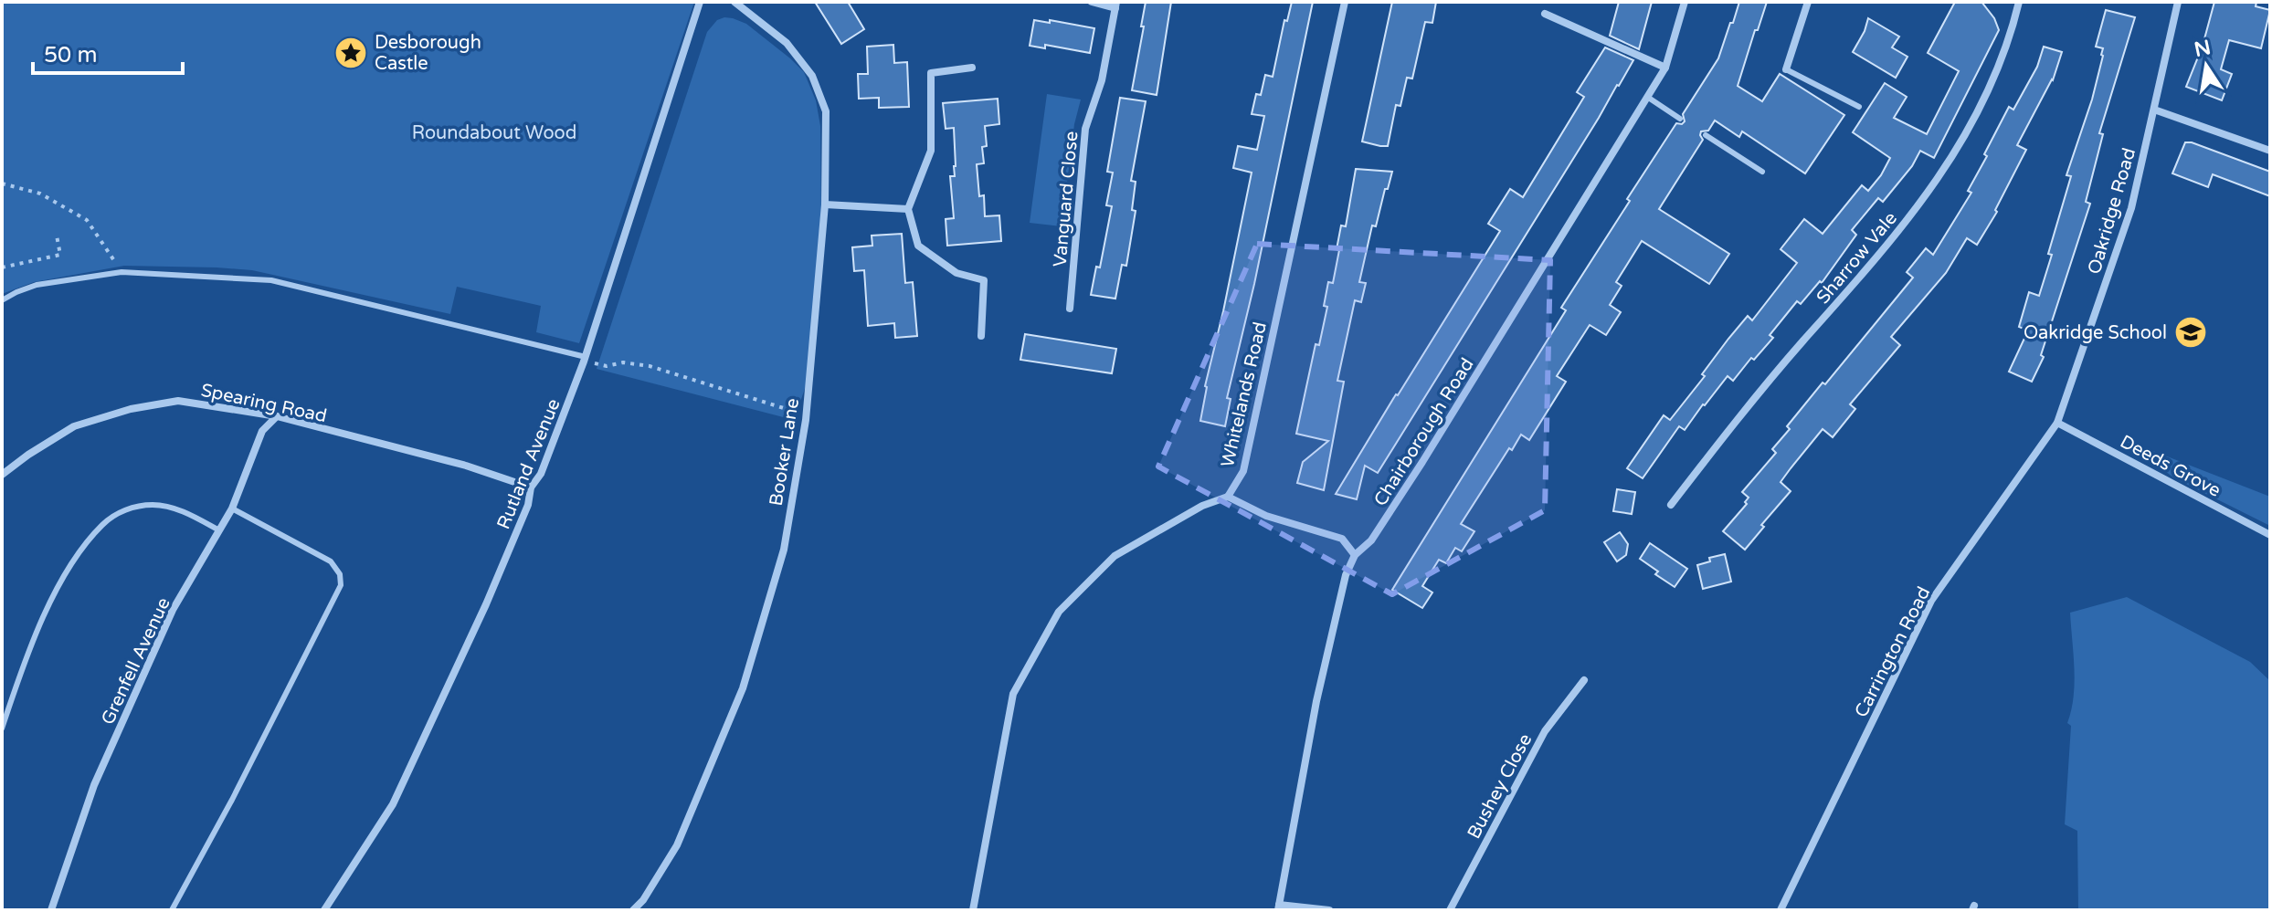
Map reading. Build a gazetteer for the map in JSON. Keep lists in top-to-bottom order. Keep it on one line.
{"streets":{"street":["Vanguard Close","Oakridge Road","Sharrow Vale","Whitelands Road","Spearing Road","Chairborough Road","Booker Lane","Rutland Avenue","Deeds Grove","Carrington Road","Grenfell Avenue","Bushey Close"]},"crossings":[["Oakridge Road","Deeds Grove"],["Oakridge Road","Carrington Road"],["Spearing Road","Rutland Avenue"],["Spearing Road","Grenfell Avenue"],["Deeds Grove","Carrington Road"]],"parks":["Roundabout Wood"],"places":{"place":["Desborough Castle"],"school or university":["Oakridge School"]},"scale_bar":"50 m","north":"top"}
